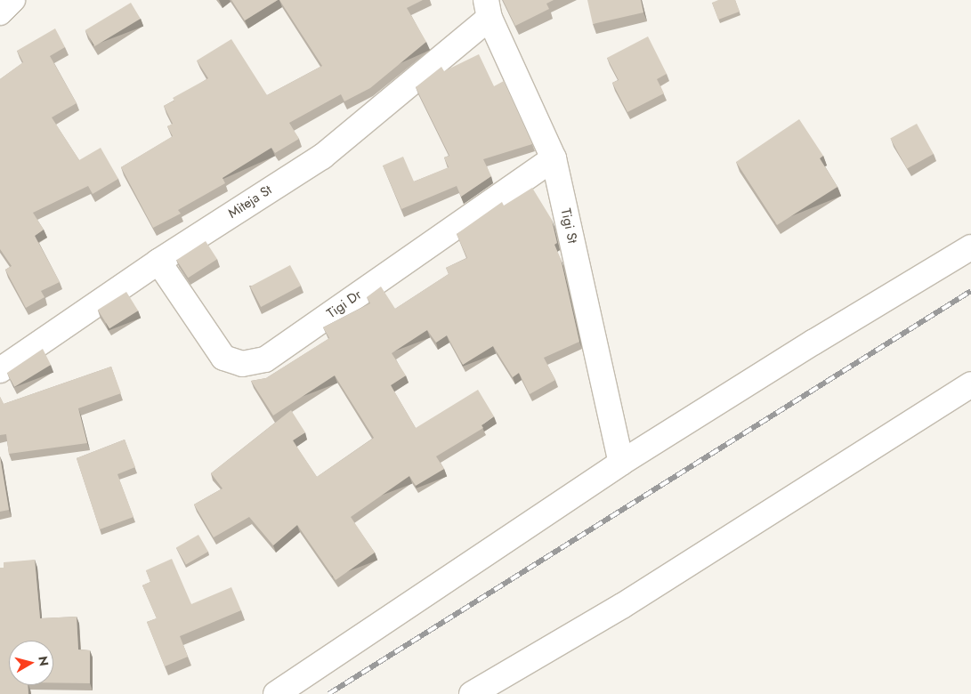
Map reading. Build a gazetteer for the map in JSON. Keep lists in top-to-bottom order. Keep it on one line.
{"streets":{"street":["Miteja St","Tigi St","Tigi Dr"]},"crossings":[["Miteja St","Tigi St"],["Miteja St","Tigi Dr"],["Tigi St","Tigi Dr"]],"north":"right"}
